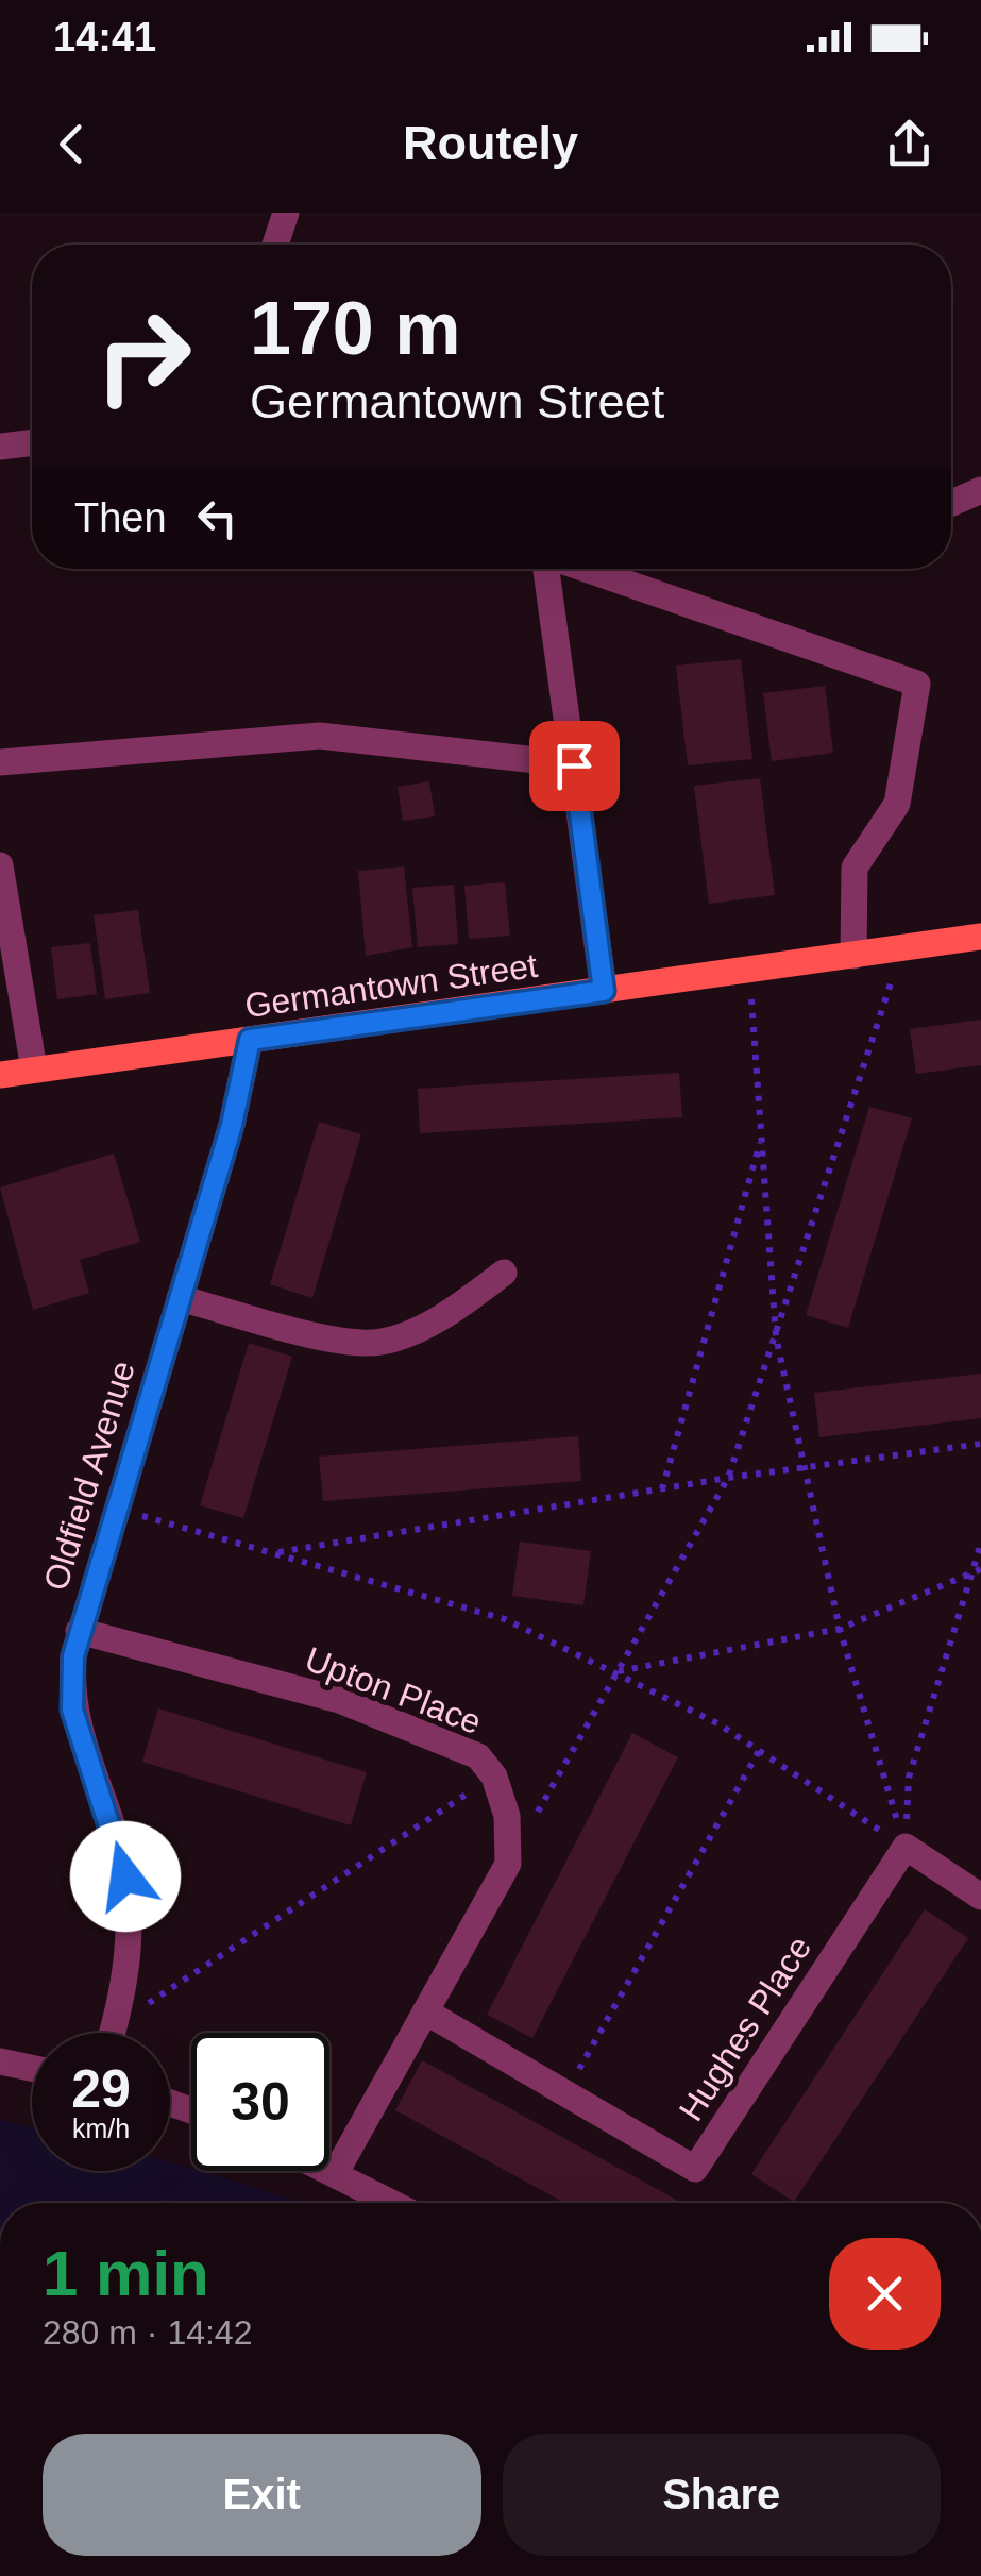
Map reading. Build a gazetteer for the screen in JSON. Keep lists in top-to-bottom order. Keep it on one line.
{"streets":{"main road":["Germantown Street"],"street":["Oldfield Avenue","Upton Place","Hughes Place"]},"crossings":[["Germantown Street","Oldfield Avenue"],["Oldfield Avenue","Upton Place"]],"page":{"status":"14:41","header":"Routely","turn":["170 m","Germantown Street"],"then":"Then","speed":"29 km/h","limit":"30","heading":["1 min","280 m · 14:42"],"buttons":["Exit","Share"]}}
